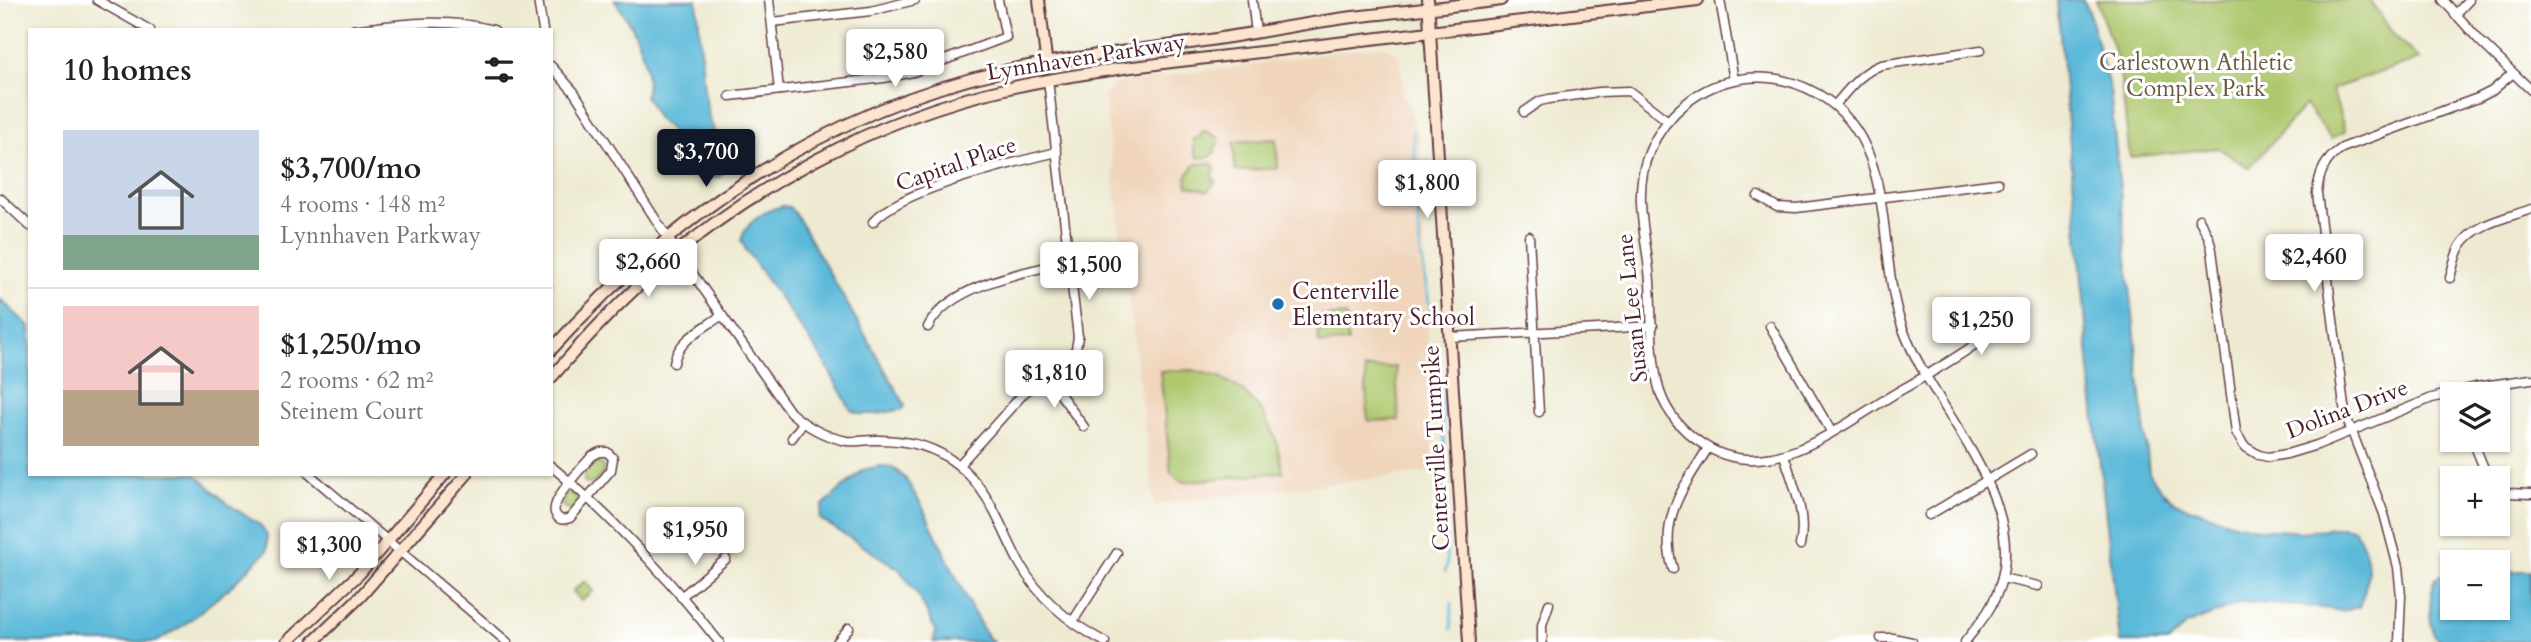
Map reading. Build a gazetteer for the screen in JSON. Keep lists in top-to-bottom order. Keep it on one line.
{"streets":{"main road":["Lynnhaven Parkway","Centerville Turnpike"],"street":["Capital Place","Susan Lee Lane","Dolina Drive"]},"crossings":[["Lynnhaven Parkway","Centerville Turnpike"]],"parks":["Carlestown Athletic Complex Park"],"places":["Centerville Elementary School"],"page":{"heading":"10 homes","price":["$2,580","$3,700","$1,800","$2,460","$2,660","$1,500","$1,250","$1,810","$1,950","$1,300"],"list":[{"name":"$3,700/mo","note":"4 rooms · 148 m² · Lynnhaven Parkway"},{"name":"$1,250/mo","note":"2 rooms · 62 m² · Steinem Court"}],"map_buttons":["+","−"]}}
